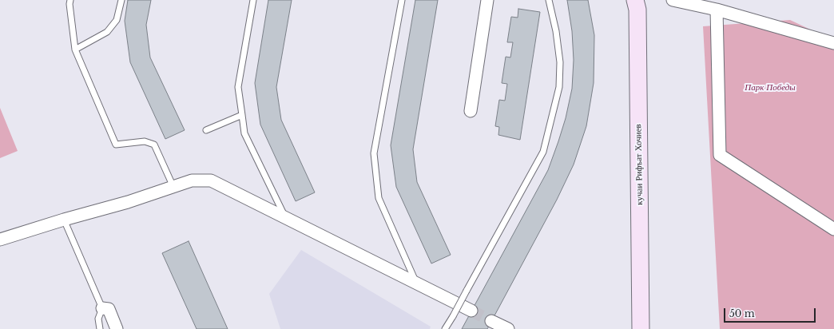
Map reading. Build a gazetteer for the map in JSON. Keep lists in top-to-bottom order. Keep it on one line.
{"streets":{"main road":["кучаи Рифъат Хочиев"]},"parks":["Парк Победы"],"scale_bar":"50 m"}
